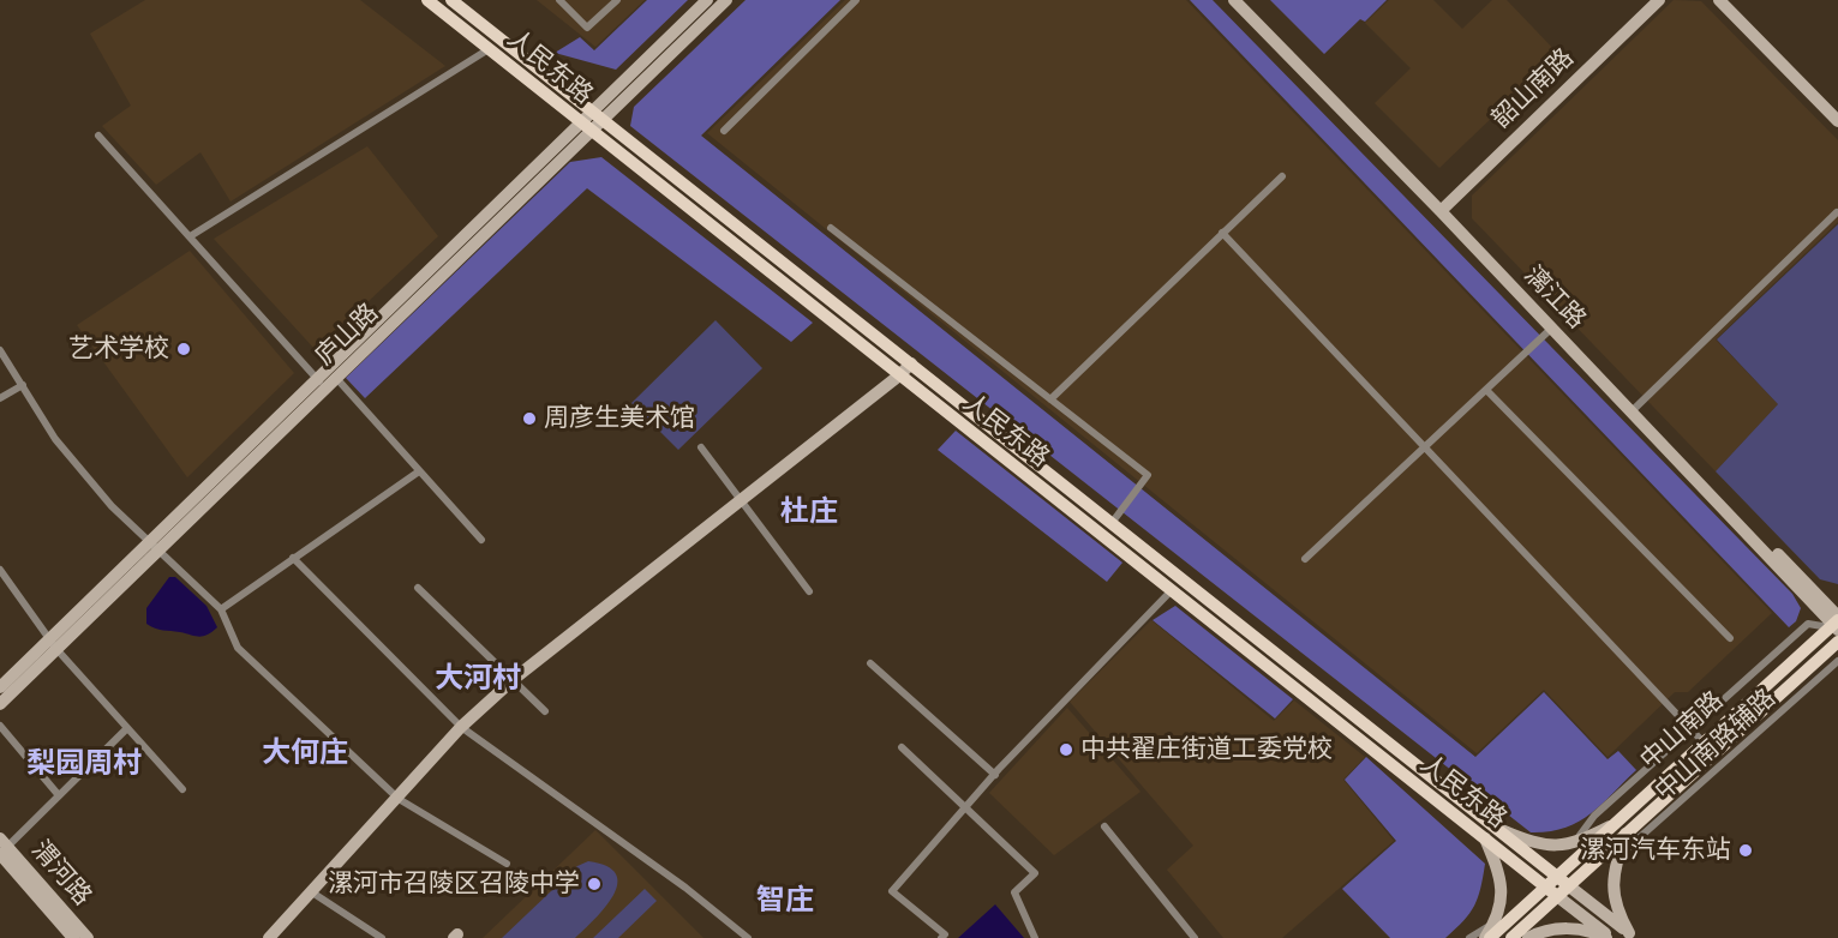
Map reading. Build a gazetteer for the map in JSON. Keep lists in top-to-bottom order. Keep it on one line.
{"streets":{"main road":["人民东路","中山南路"],"street":["韶山南路","漓江路","庐山路","中山南路辅路","渭河路"]},"crossings":[["人民东路","庐山路"],["人民东路","中山南路"],["韶山南路","漓江路"],["漓江路","中山南路"],["漓江路","中山南路辅路"],["中山南路","中山南路辅路"]],"districts":["杜庄","大河村","大何庄","梨园周村","智庄"],"places":["艺术学校","周彦生美术馆","中共翟庄街道工委党校","漯河汽车东站","漯河市召陵区召陵中学"]}
